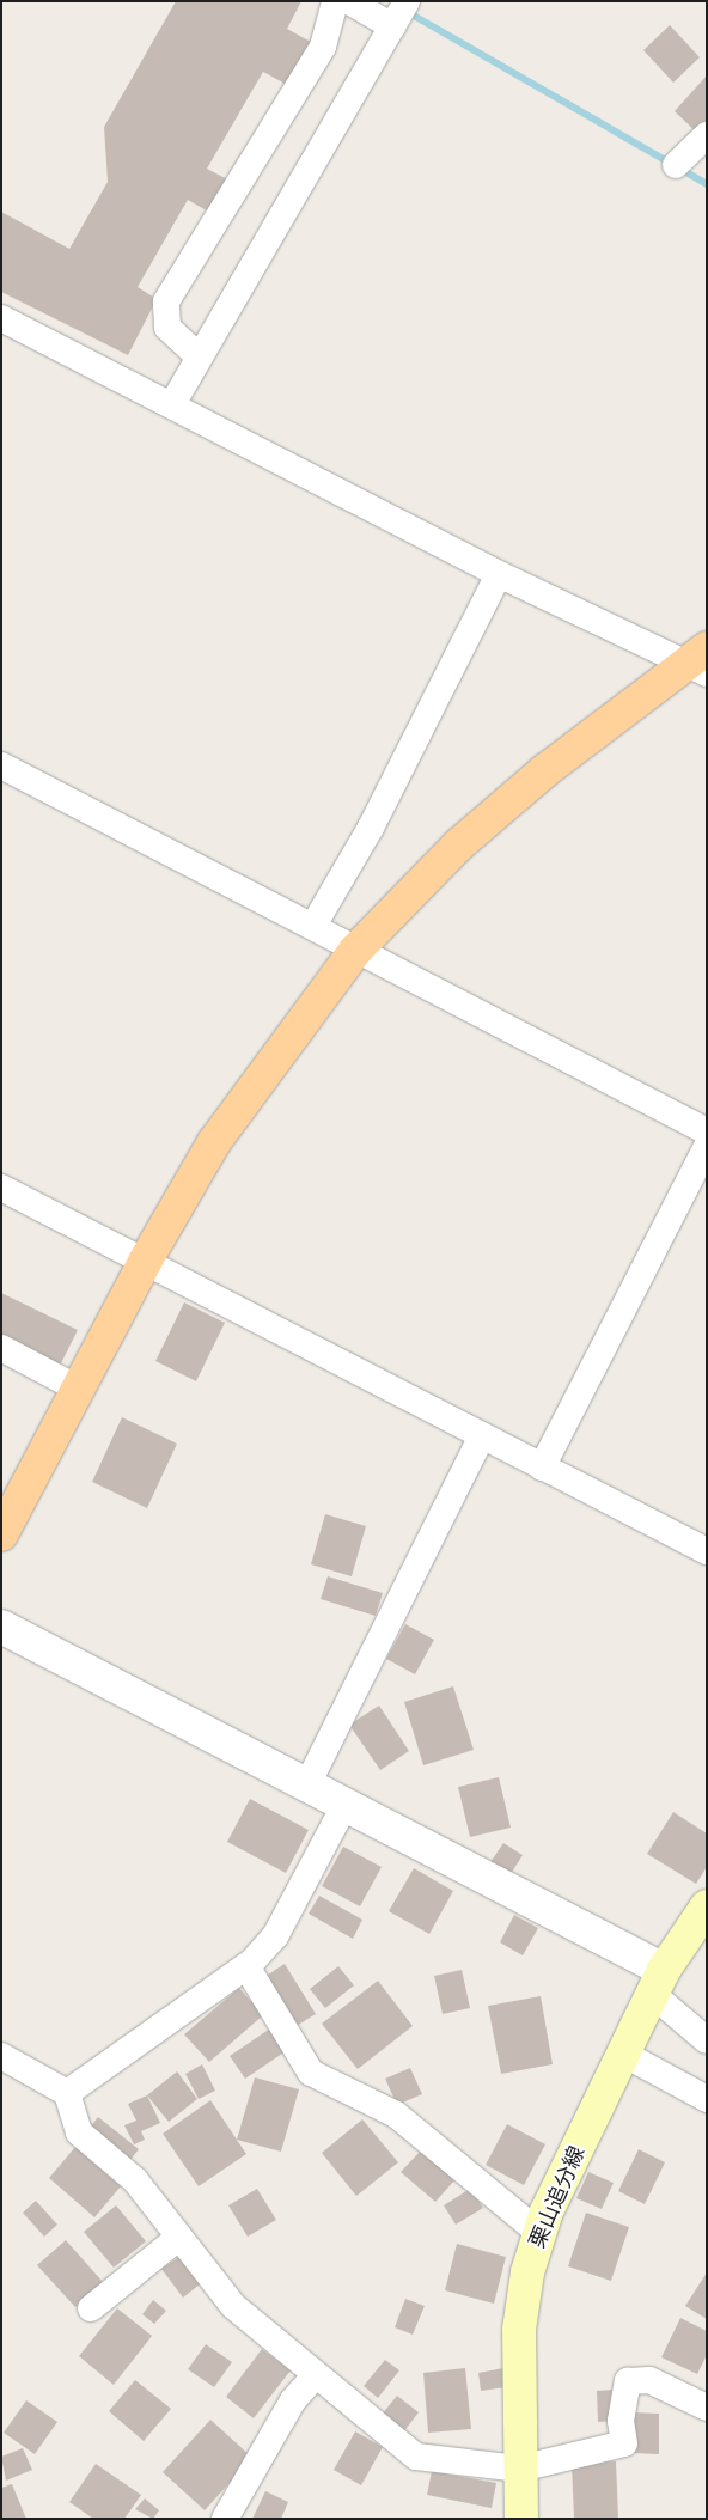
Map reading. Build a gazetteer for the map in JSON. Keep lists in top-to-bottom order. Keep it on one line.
{"streets":{"main road":["栗山追分線"]}}
